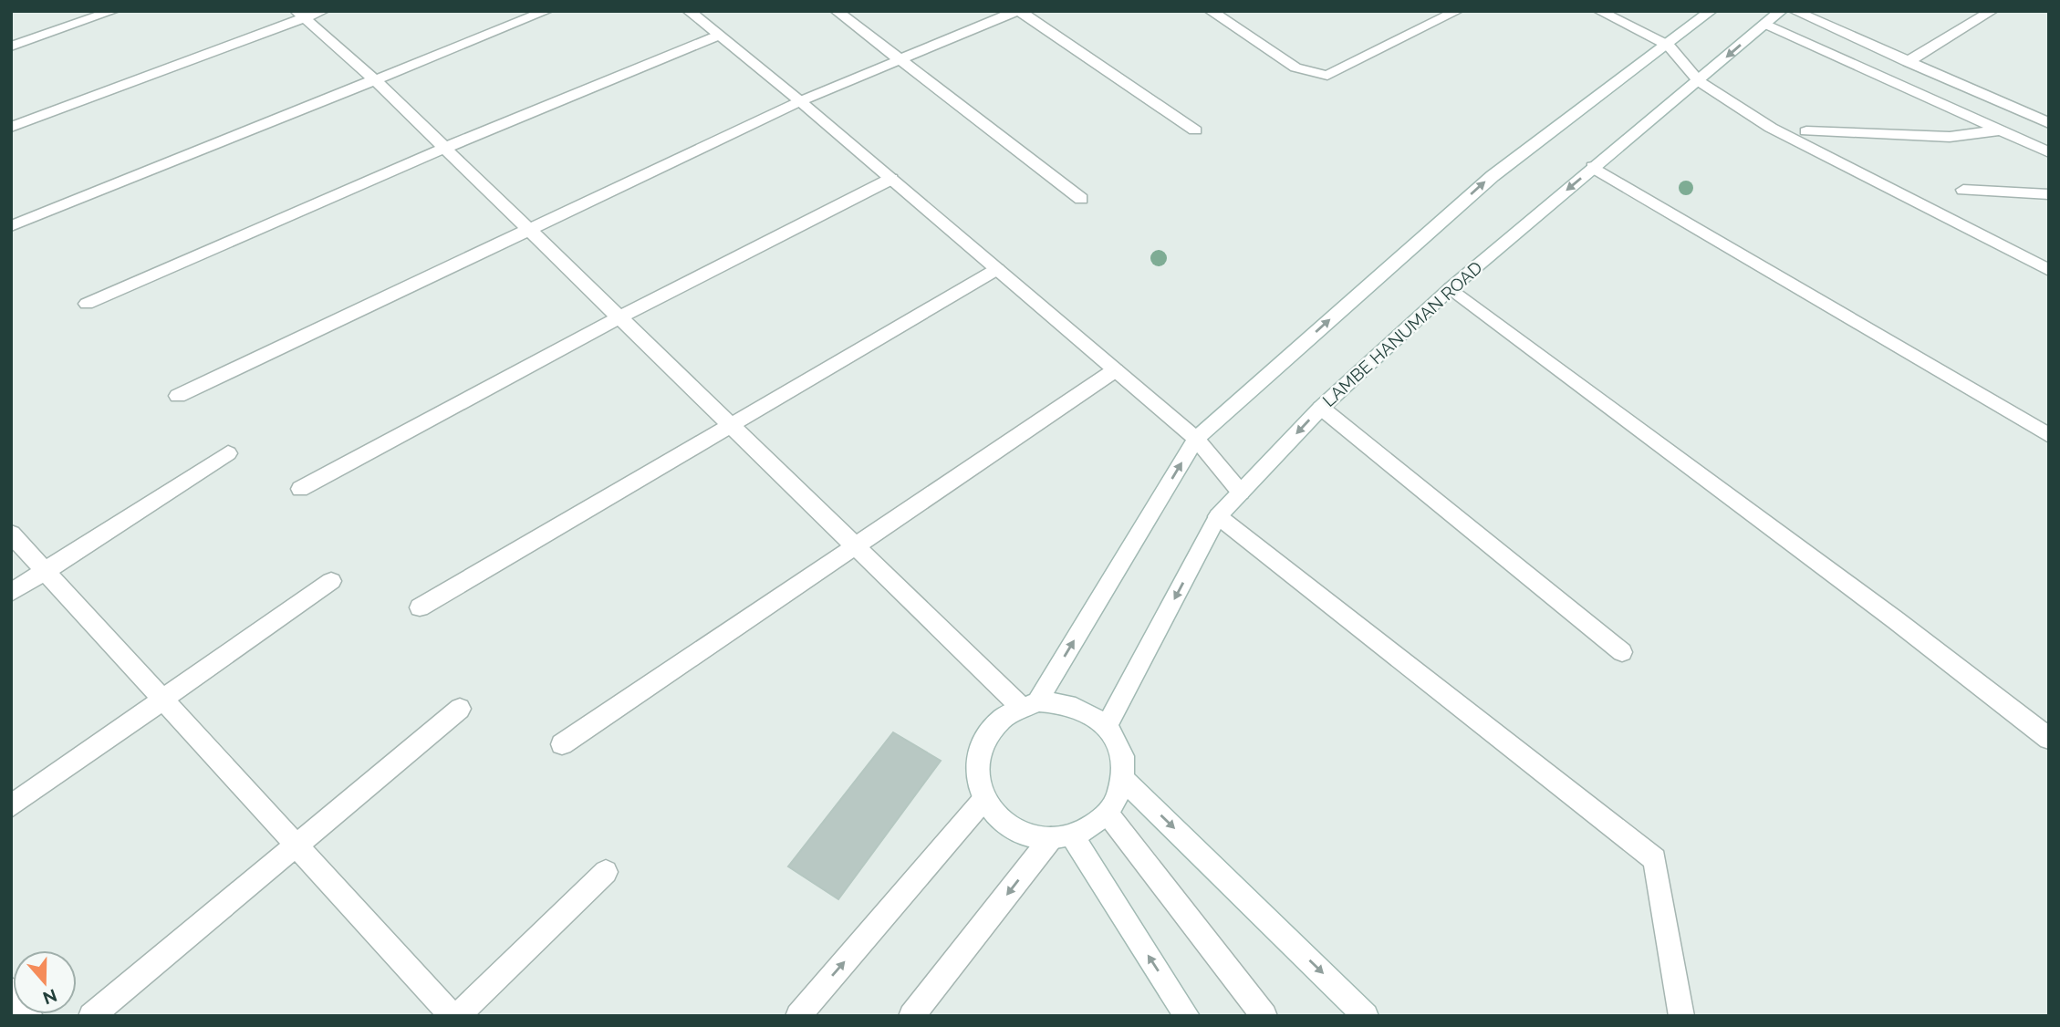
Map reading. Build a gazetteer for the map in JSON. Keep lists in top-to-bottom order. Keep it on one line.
{"streets":{"street":["LAMBE HANUMAN ROAD"]},"north":"bottom"}
